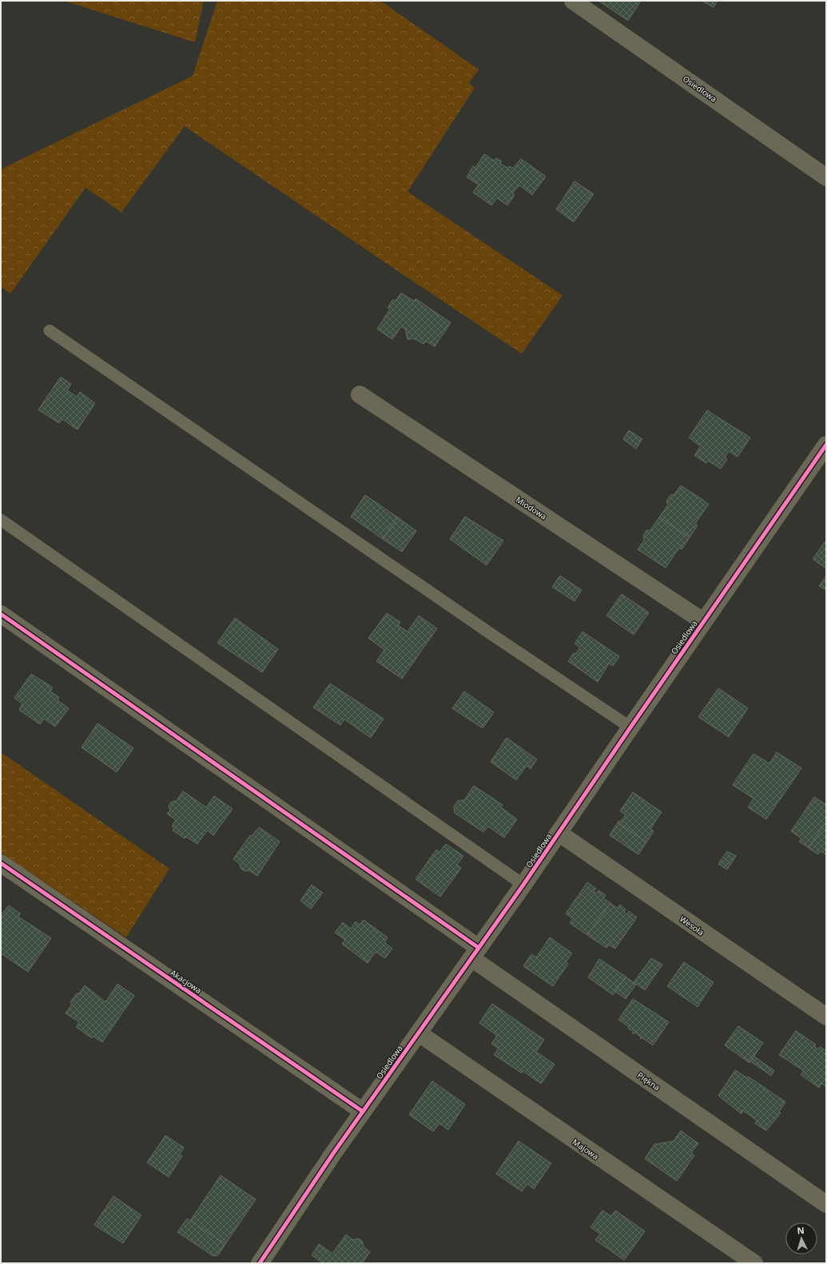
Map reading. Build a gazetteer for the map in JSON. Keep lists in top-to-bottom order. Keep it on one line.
{"streets":{"street":["Osiedlowa","Miodowa","Wesoła","Akacjowa","Piękna","Majowa"]},"crossings":[["Osiedlowa","Miodowa"],["Osiedlowa","Wesoła"],["Osiedlowa","Akacjowa"],["Osiedlowa","Piękna"],["Osiedlowa","Majowa"]],"north":"top"}
